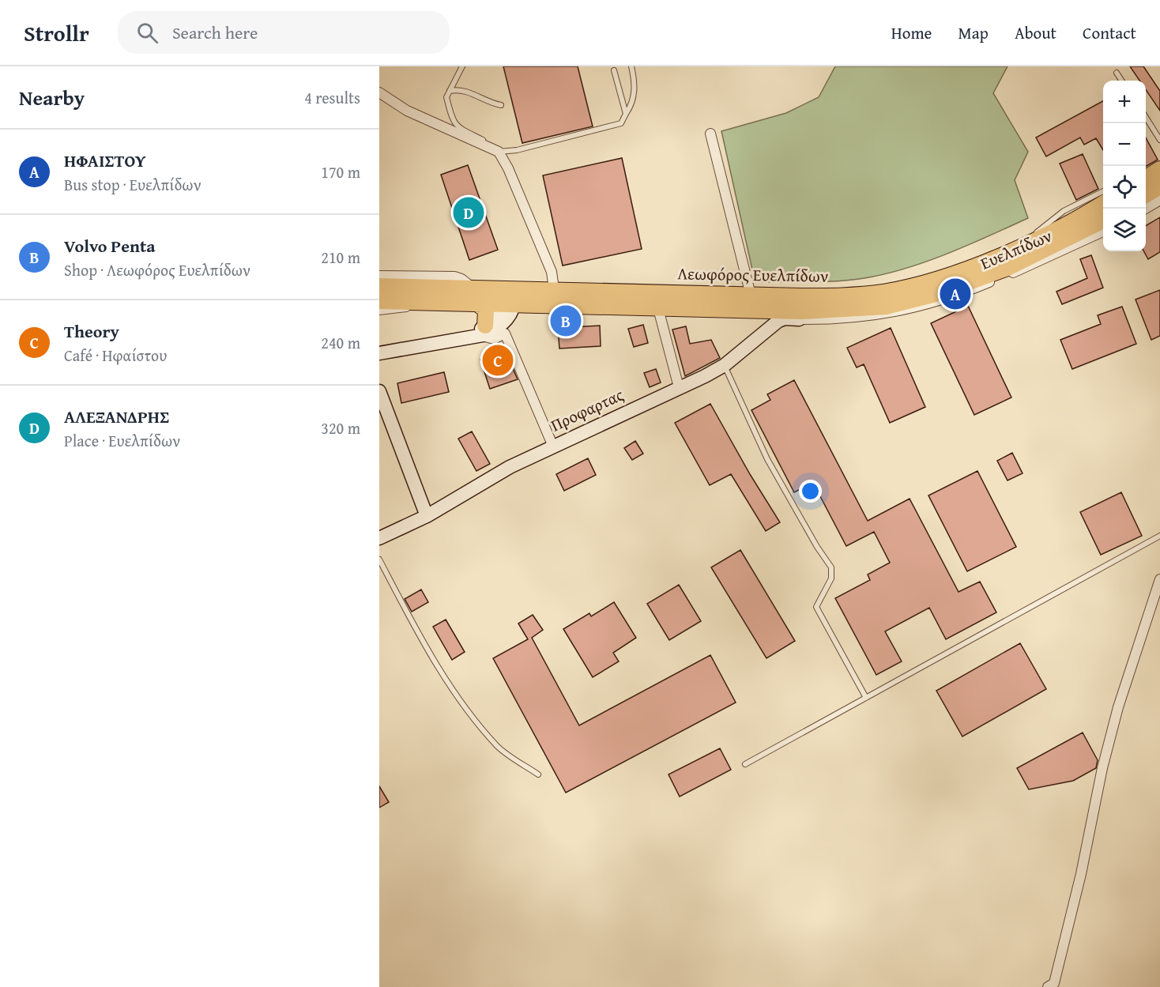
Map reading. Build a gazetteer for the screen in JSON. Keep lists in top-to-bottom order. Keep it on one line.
{"streets":{"main road":["Λεωφόρος Ευελπίδων"],"street":["Ευελπίδων","Προφαρτας"]},"crossings":[["Ευελπίδων","Λεωφόρος Ευελπίδων"],["Λεωφόρος Ευελπίδων","Προφαρτας"]],"page":{"header":"Strollr","search":"Search here","nav":["Home","Map","About","Contact"],"heading":["Nearby","4 results"],"map_buttons":["+","−"],"list":[{"mark":"A","name":"ΗΦΑΙΣΤΟΥ","note":"Bus stop · Ευελπίδων","value":"170 m"},{"mark":"B","name":"Volvo Penta","note":"Shop · Λεωφόρος Ευελπίδων","value":"210 m"},{"mark":"C","name":"Theory","note":"Café · Ηφαίστου","value":"240 m"},{"mark":"D","name":"ΑΛΕΞΑΝΔΡΗΣ","note":"Place · Ευελπίδων","value":"320 m"}],"pins":["D","A","B","C"]}}
